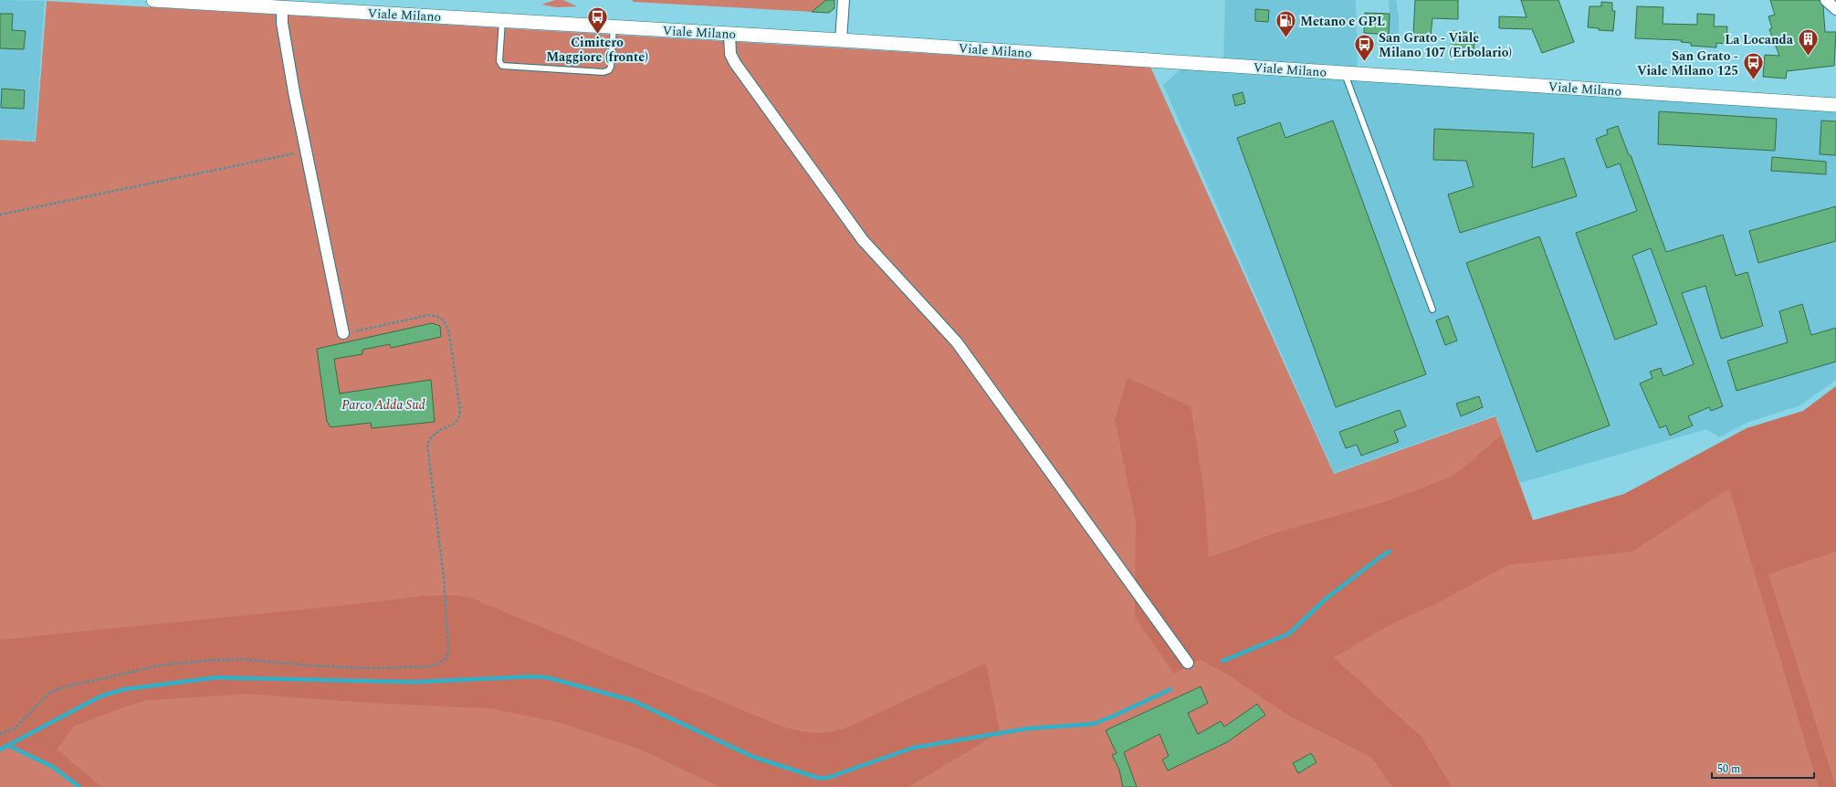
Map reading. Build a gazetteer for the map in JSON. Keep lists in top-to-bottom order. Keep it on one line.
{"streets":{"street":["Viale Milano"]},"parks":["Parco Adda Sud"],"places":{"bus stop":["Cimitero Maggiore (fronte)","San Grato - Viale Milano 107 (Erbolario)","San Grato - Viale Milano 125"],"fuel station":["Metano e GPL"],"building":["La Locanda"]},"scale_bar":"50 m"}
